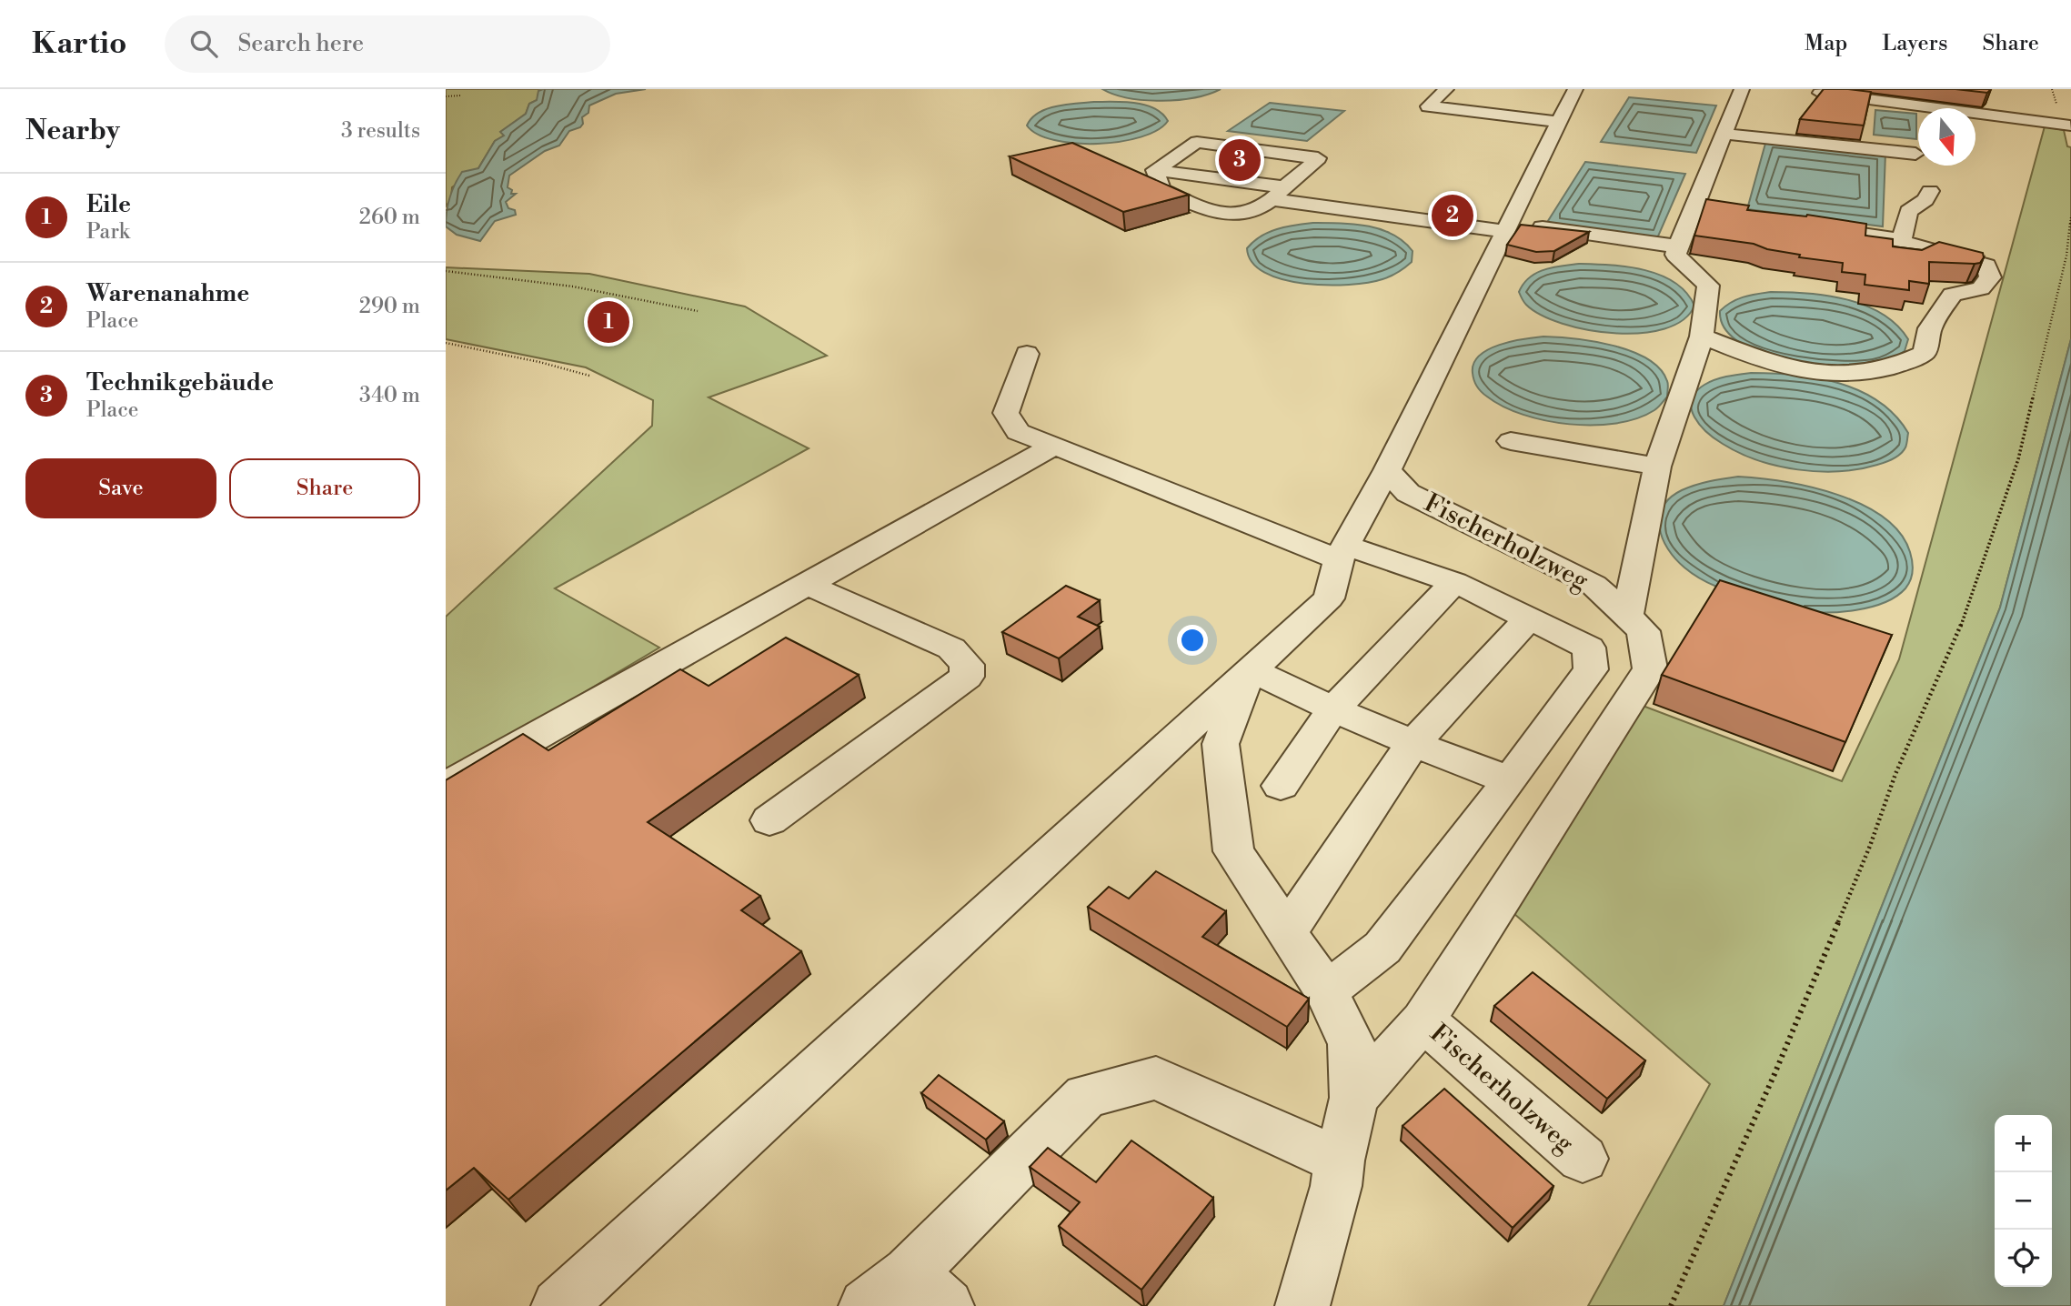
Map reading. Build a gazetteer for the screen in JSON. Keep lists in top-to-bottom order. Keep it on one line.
{"streets":{"lane":["Fischerholzweg"]},"north":"bottom","page":{"header":"Kartio","search":"Search here","nav":["Map","Layers","Share"],"heading":["Nearby","3 results"],"pins":["3","2","1"],"list":[{"mark":"1","name":"Eile","note":"Park","value":"260 m"},{"mark":"2","name":"Warenanahme","note":"Place","value":"290 m"},{"mark":"3","name":"Technikgebäude","note":"Place","value":"340 m"}],"buttons":["Save","Share"],"map_buttons":["+","−"]}}
